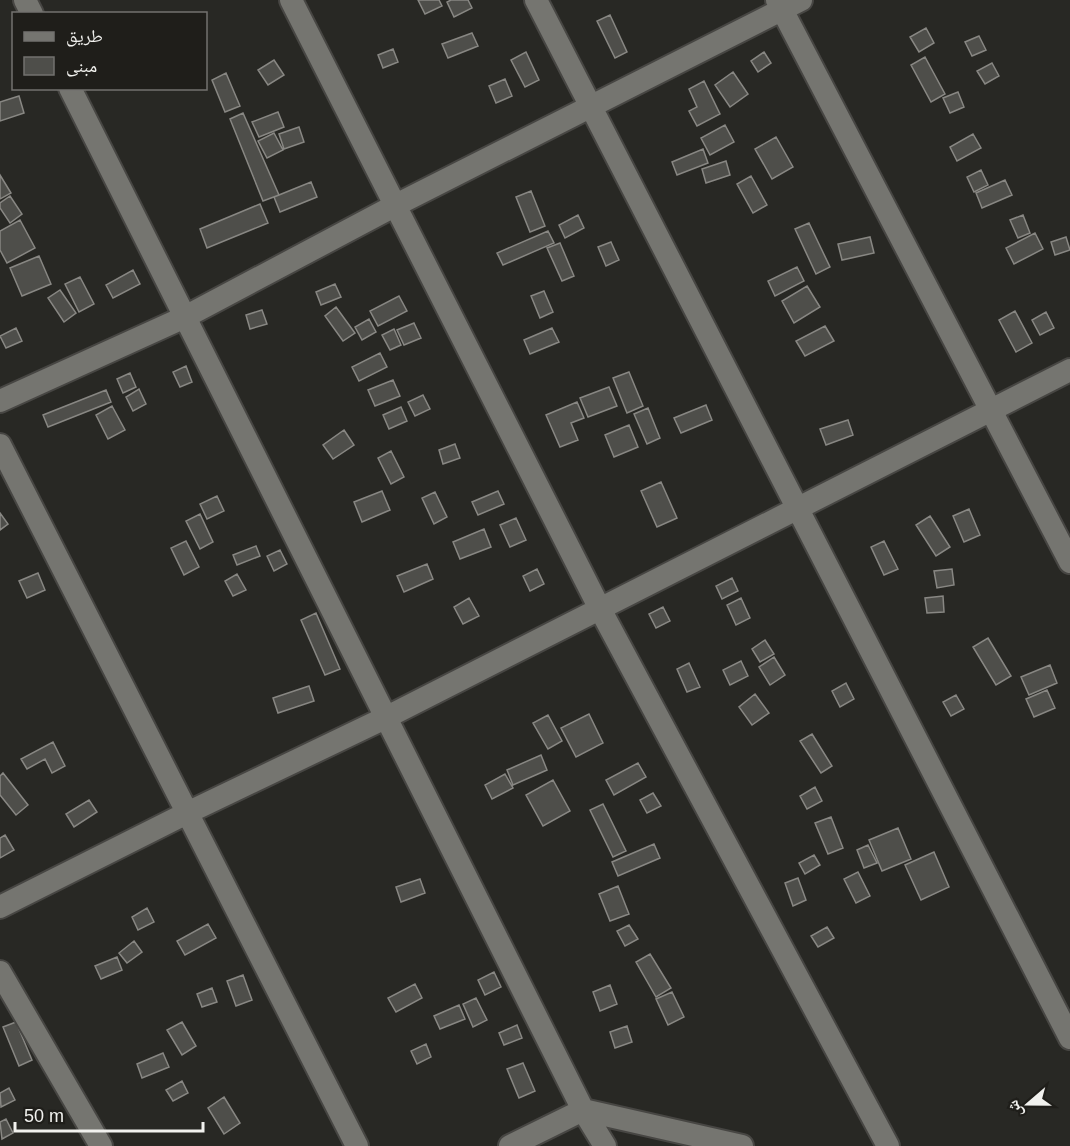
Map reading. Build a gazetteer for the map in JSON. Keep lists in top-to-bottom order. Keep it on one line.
{"legend":["طريق","مبنى"],"scale_bar":"50 m","north":"left"}
